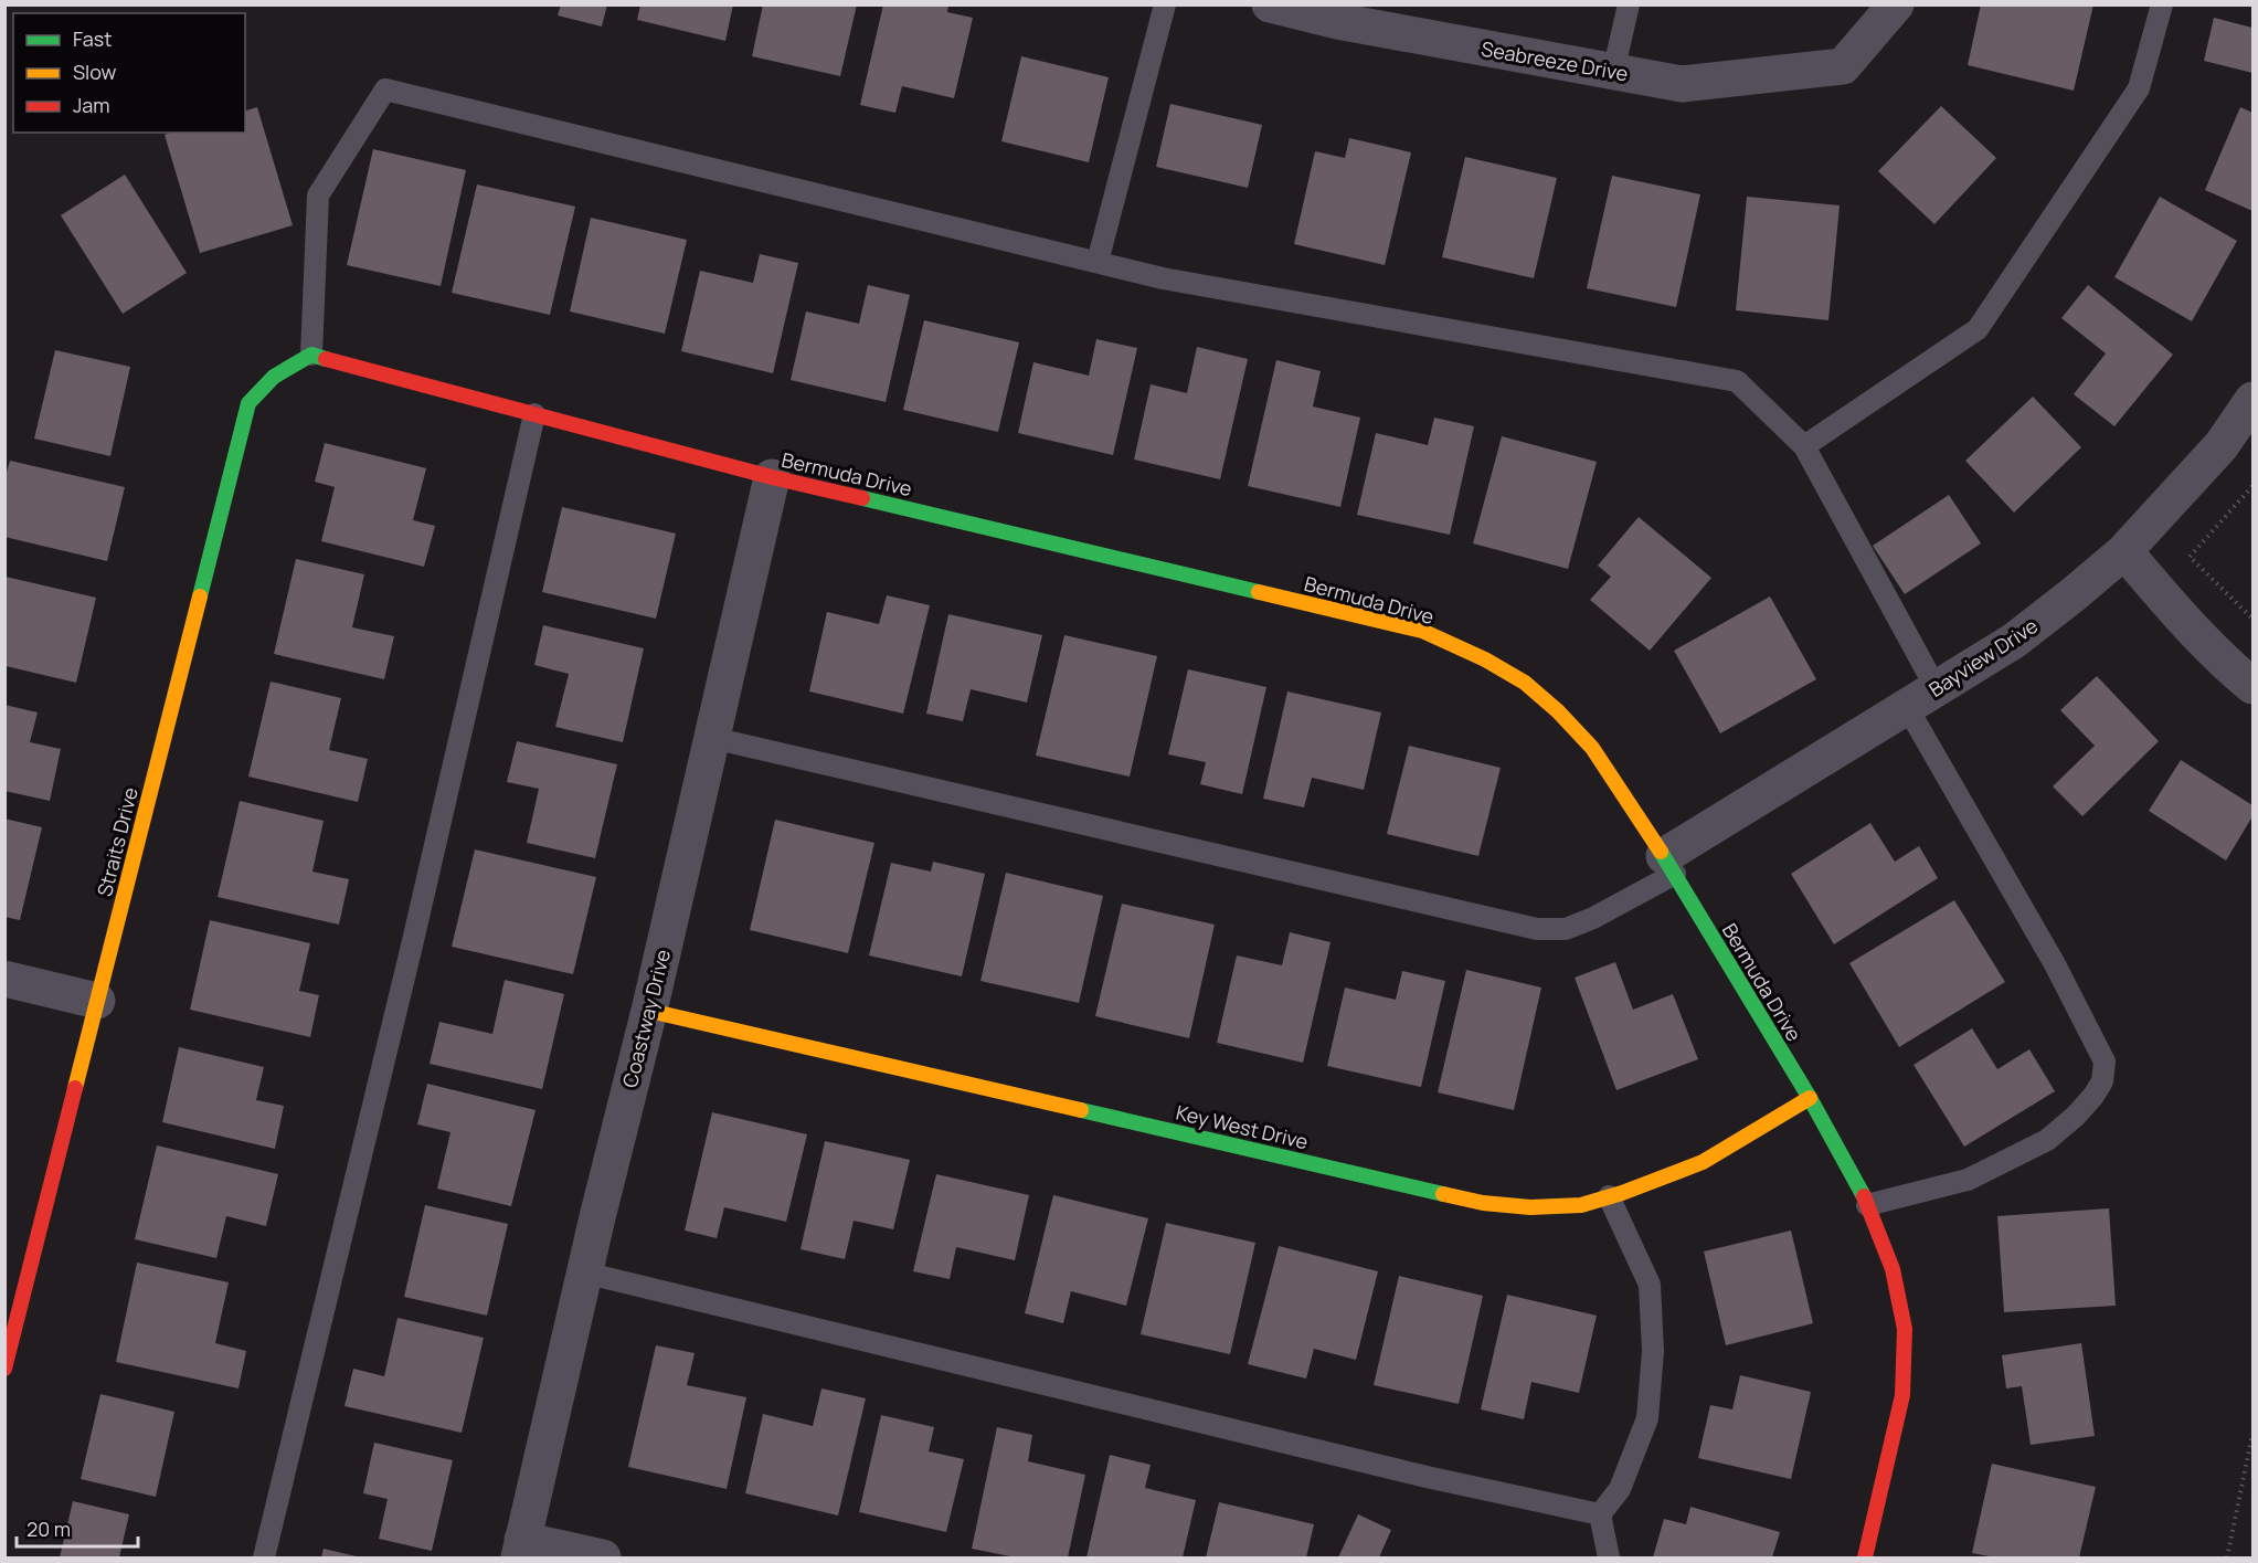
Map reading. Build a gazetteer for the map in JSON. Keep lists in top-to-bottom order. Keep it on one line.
{"streets":{"street":["Seabreeze Drive","Bermuda Drive","Bayview Drive","Straits Drive","Coastway Drive","Key West Drive"]},"crossings":[["Bermuda Drive","Bayview Drive"],["Bermuda Drive","Straits Drive"],["Bermuda Drive","Coastway Drive"],["Bermuda Drive","Key West Drive"],["Coastway Drive","Key West Drive"]],"legend":["Fast","Slow","Jam"],"scale_bar":"20 m"}
